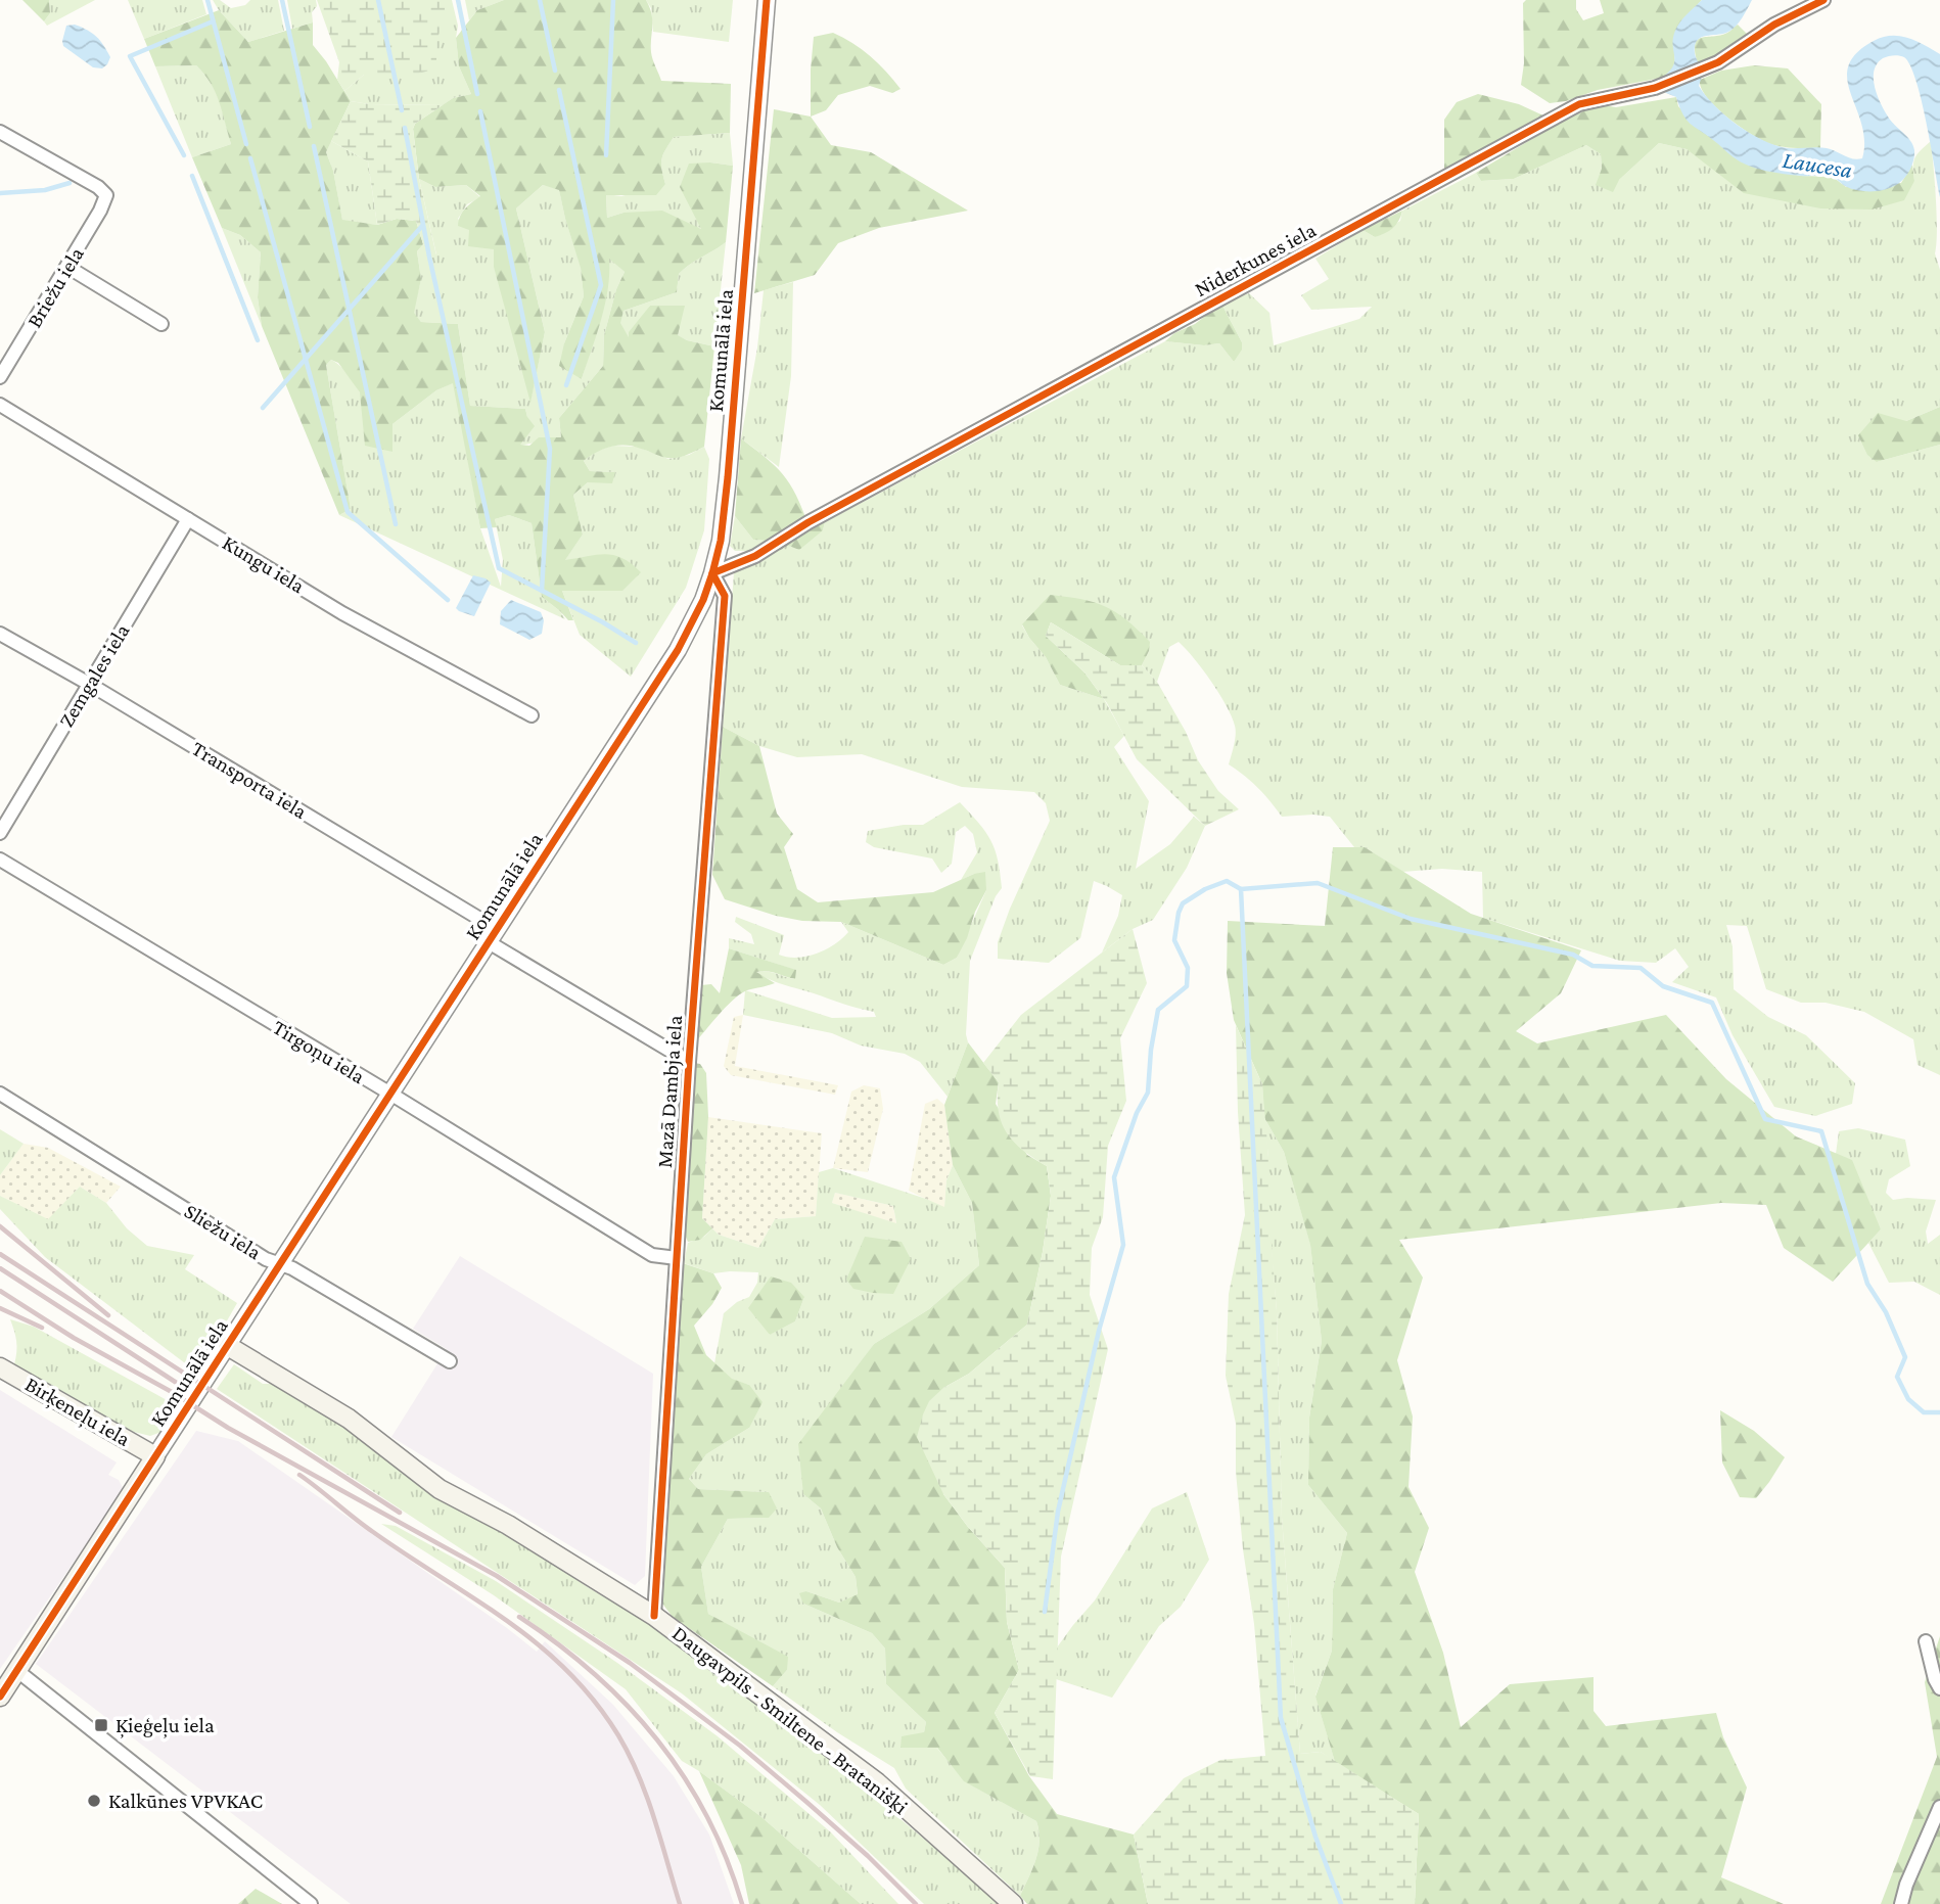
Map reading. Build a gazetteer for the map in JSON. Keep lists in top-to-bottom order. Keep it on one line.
{"streets":{"main road":["Komunālā iela","Birķeneļu iela","Daugavpils - Smiltene - Bratanišķi"],"street":["Niderkunes iela","Briežu iela","Kungu iela","Zemgales iela","Transporta iela","Tirgoņu iela","Mazā Dambja iela","Sliežu iela"]},"crossings":[["Niderkunes iela","Komunālā iela"],["Niderkunes iela","Mazā Dambja iela"],["Komunālā iela","Transporta iela"],["Komunālā iela","Tirgoņu iela"],["Komunālā iela","Mazā Dambja iela"],["Komunālā iela","Sliežu iela"],["Komunālā iela","Birķeneļu iela"],["Komunālā iela","Daugavpils - Smiltene - Bratanišķi"],["Kungu iela","Zemgales iela"],["Zemgales iela","Transporta iela"],["Transporta iela","Mazā Dambja iela"],["Tirgoņu iela","Mazā Dambja iela"],["Mazā Dambja iela","Daugavpils - Smiltene - Bratanišķi"]],"water":["Laucesa"],"places":{"transit":["Ķieģeļu iela"],"other":["Kalkūnes VPVKAC"]}}
